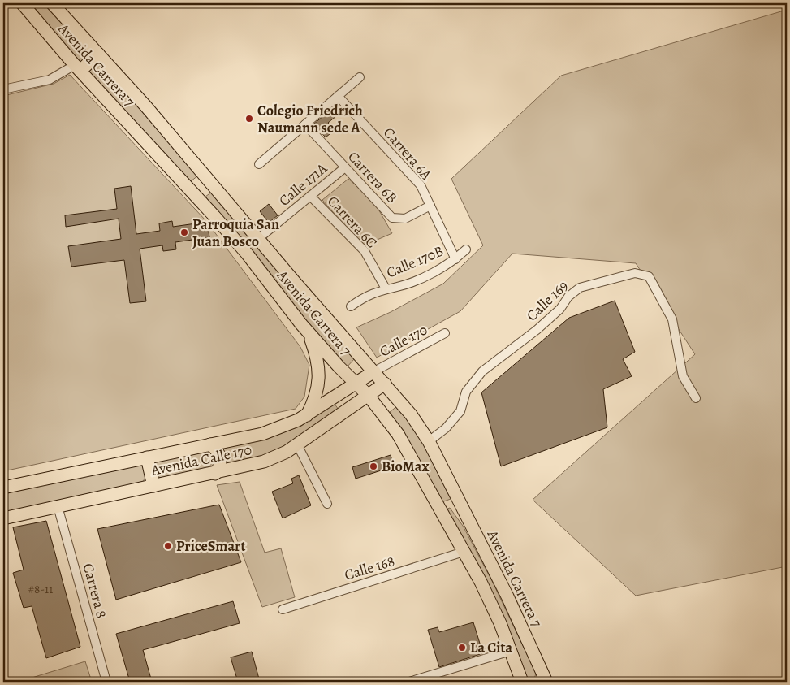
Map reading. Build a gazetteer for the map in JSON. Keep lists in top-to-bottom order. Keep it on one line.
{"streets":{"main road":["Avenida Carrera 7","Avenida Calle 170"],"street":["Carrera 6A","Carrera 6B","Calle 171A","Carrera 6C","Calle 170B","Calle 169","Calle 170","Calle 168","Carrera 8"]},"crossings":[["Avenida Carrera 7","Calle 171A"],["Avenida Carrera 7","Calle 169"],["Avenida Carrera 7","Calle 170"],["Avenida Carrera 7","Avenida Calle 170"],["Avenida Carrera 7","Calle 168"],["Carrera 6A","Carrera 6B"],["Carrera 6A","Calle 170B"],["Carrera 6B","Calle 171A"],["Calle 171A","Carrera 6C"],["Carrera 6C","Calle 170B"],["Calle 170","Avenida Calle 170"],["Avenida Calle 170","Carrera 8"]],"places":["Colegio Friedrich Naumann sede A","Parroquia San Juan Bosco","BioMax","PriceSmart","La Cita"],"house_numbers":["#8-11"]}
